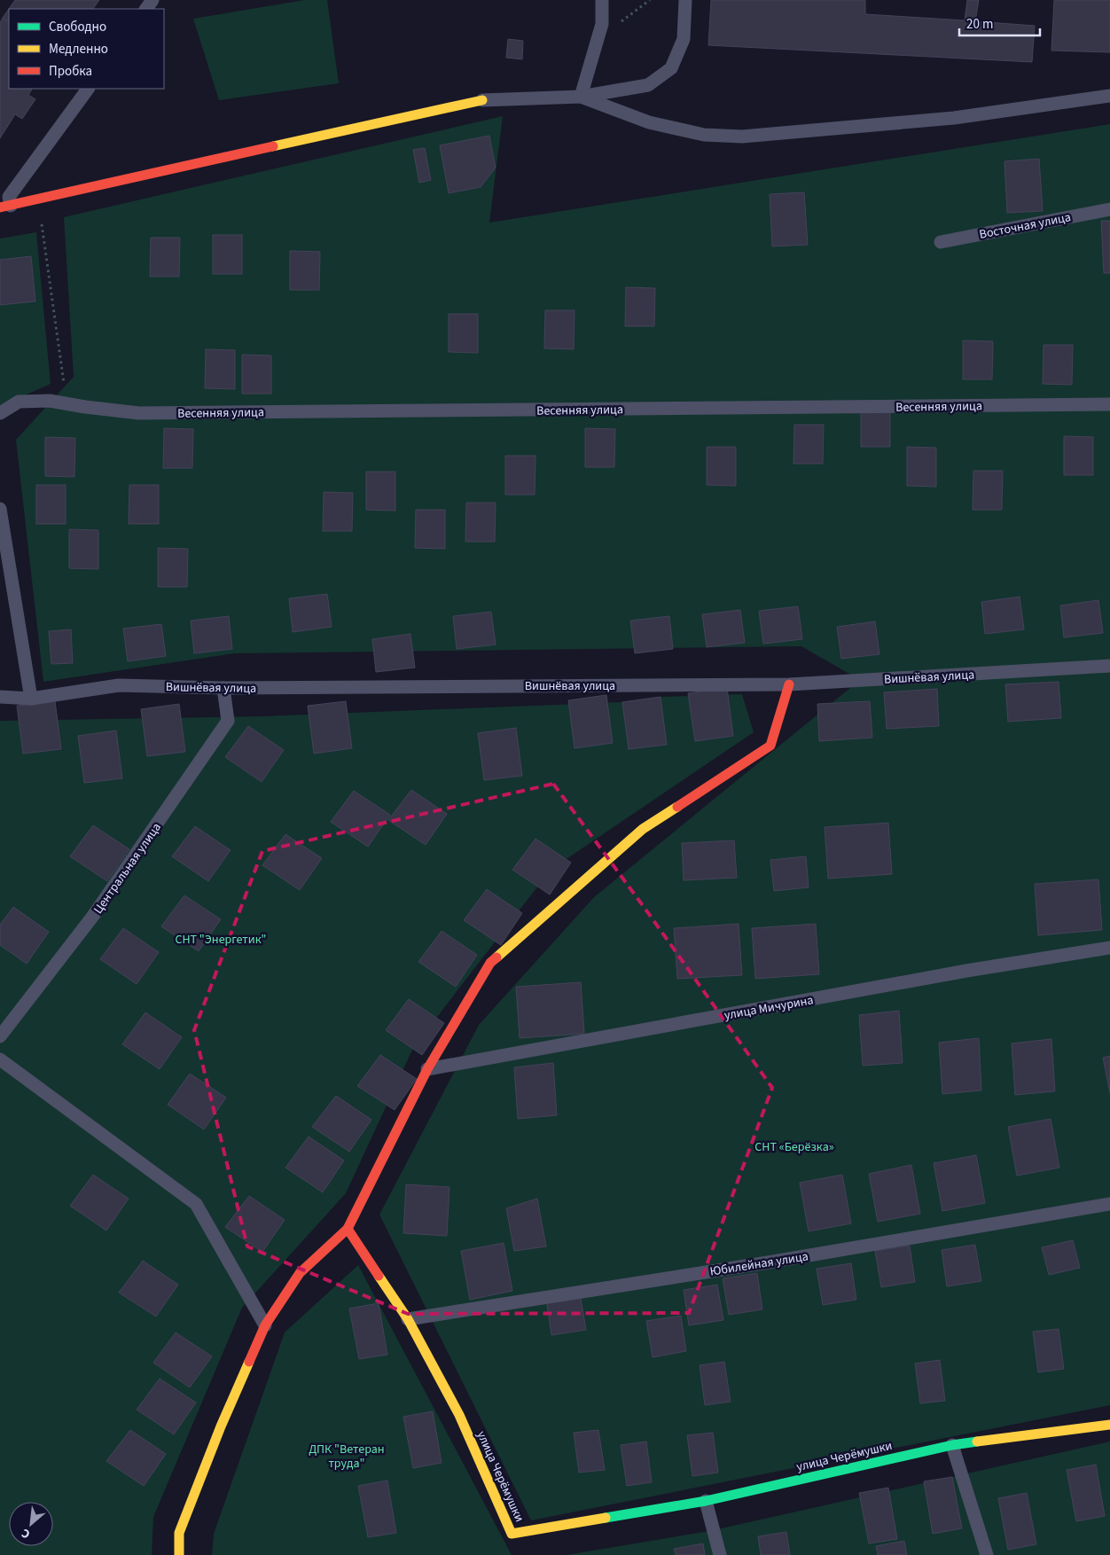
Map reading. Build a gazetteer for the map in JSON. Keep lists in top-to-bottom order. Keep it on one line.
{"streets":{"street":["улица Черёмушки"],"lane":["Восточная улица","Весенняя улица","Вишнёвая улица","Центральная улица","улица Мичурина","Юбилейная улица"]},"crossings":[["Вишнёвая улица","Центральная улица"],["Юбилейная улица","улица Черёмушки"]],"parks":["СНТ \"Энергетик\"","СНТ «Берёзка»","ДПК \"Ветеран труда\""],"legend":["Свободно","Медленно","Пробка"],"scale_bar":"20 m","north":"bottom left"}
